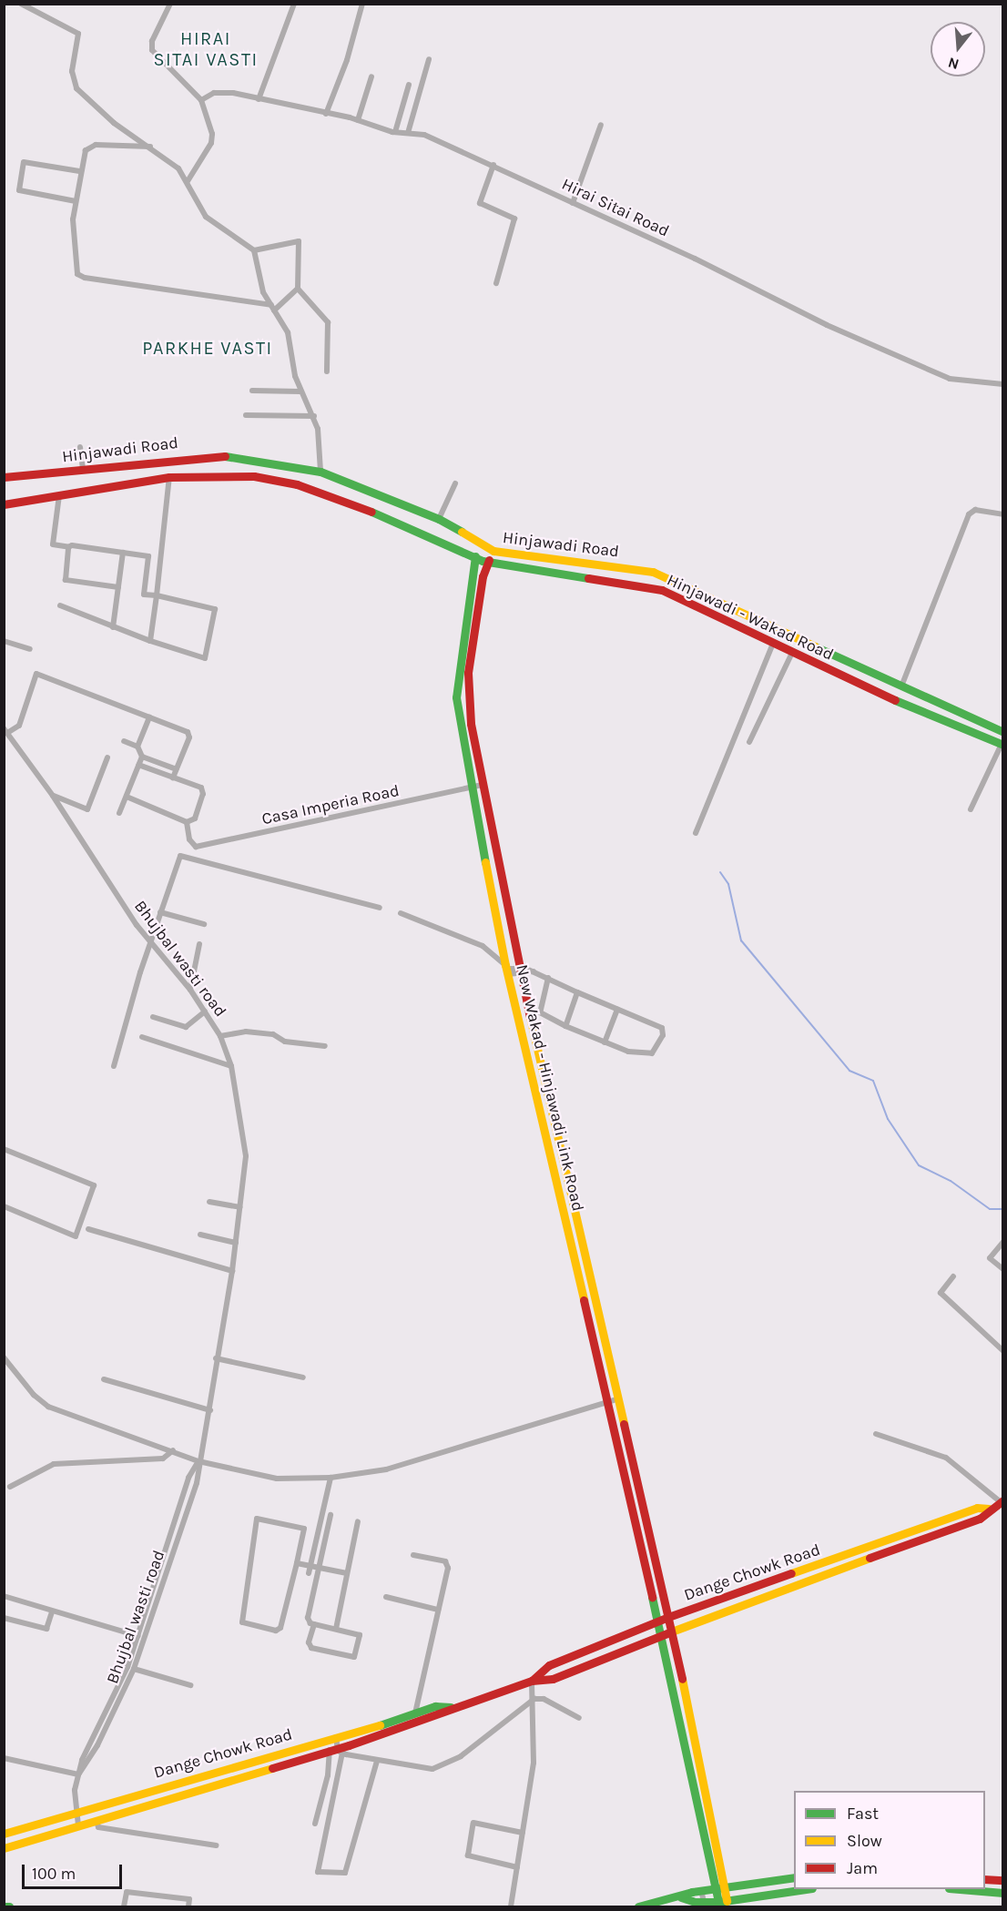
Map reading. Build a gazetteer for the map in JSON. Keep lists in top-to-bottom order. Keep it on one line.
{"streets":{"main road":["Hinjawadi Road","Hinjawadi - Wakad Road","New Wakad - Hinjawadi Link Road","Dange Chowk Road"],"street":["Hirai Sitai Road","Casa Imperia Road","Bhujbal wasti road"]},"crossings":[["Hinjawadi Road","Hinjawadi - Wakad Road"],["Hinjawadi Road","New Wakad - Hinjawadi Link Road"],["Hinjawadi - Wakad Road","New Wakad - Hinjawadi Link Road"],["Casa Imperia Road","New Wakad - Hinjawadi Link Road"],["Bhujbal wasti road","Dange Chowk Road"],["New Wakad - Hinjawadi Link Road","Dange Chowk Road"]],"districts":["HIRAI SITAI VASTI","PARKHE VASTI"],"legend":["Fast","Slow","Jam"],"scale_bar":"100 m","north":"bottom"}
